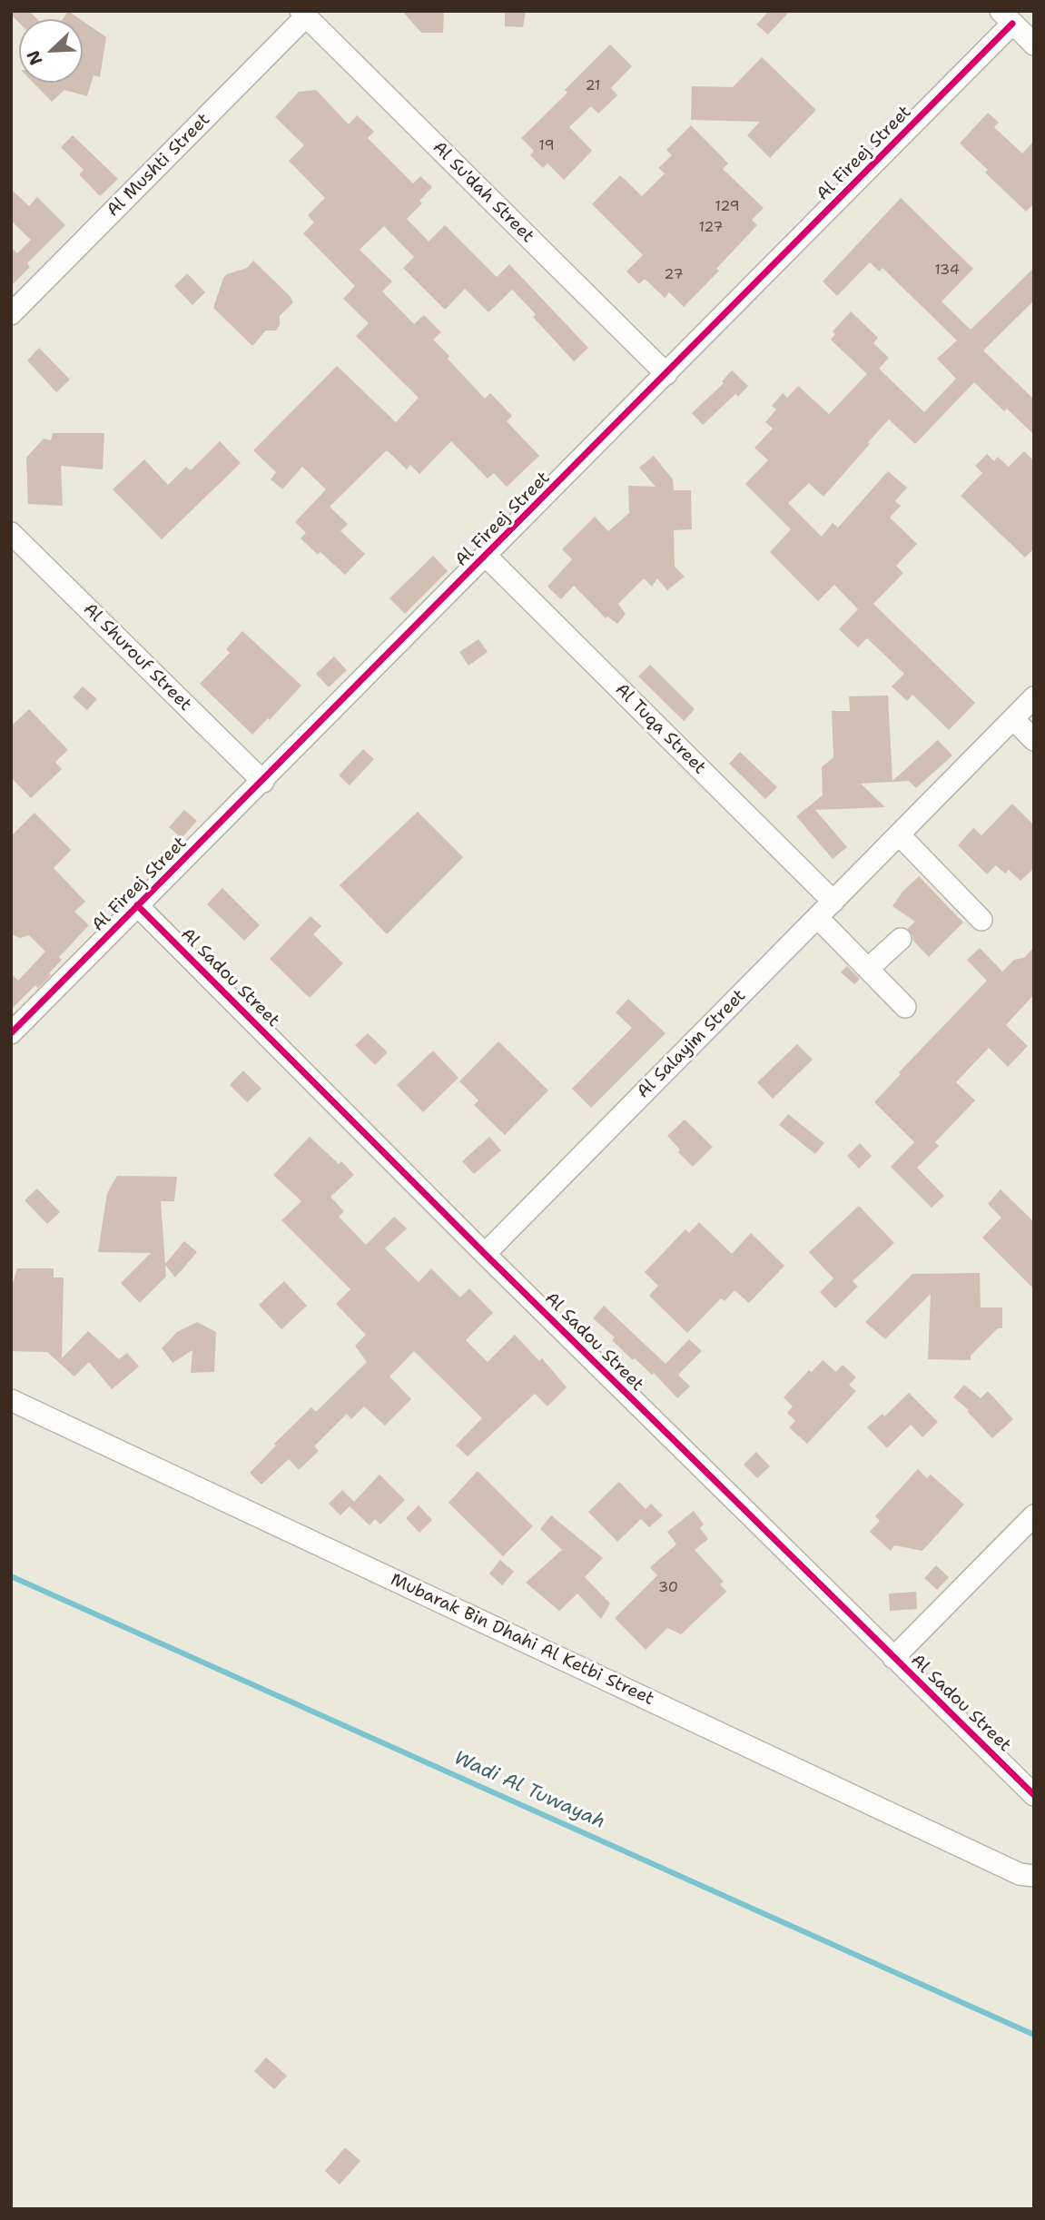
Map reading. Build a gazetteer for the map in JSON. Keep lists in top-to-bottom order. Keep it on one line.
{"streets":{"street":["Al Fireej Street","Al Mushti Street","Al Su'dah Street","Al Shurouf Street","Al Tuqa Street","Al Sadou Street","Al Salayim Street","Mubarak Bin Dhahi Al Ketbi Street"]},"crossings":[["Al Fireej Street","Al Su'dah Street"],["Al Fireej Street","Al Shurouf Street"],["Al Fireej Street","Al Tuqa Street"],["Al Fireej Street","Al Sadou Street"],["Al Mushti Street","Al Su'dah Street"],["Al Tuqa Street","Al Salayim Street"],["Al Sadou Street","Al Salayim Street"]],"water":["Wadi Al Tuwayah"],"house_numbers":["21","19","129","127","134","27","30"],"north":"bottom left"}
